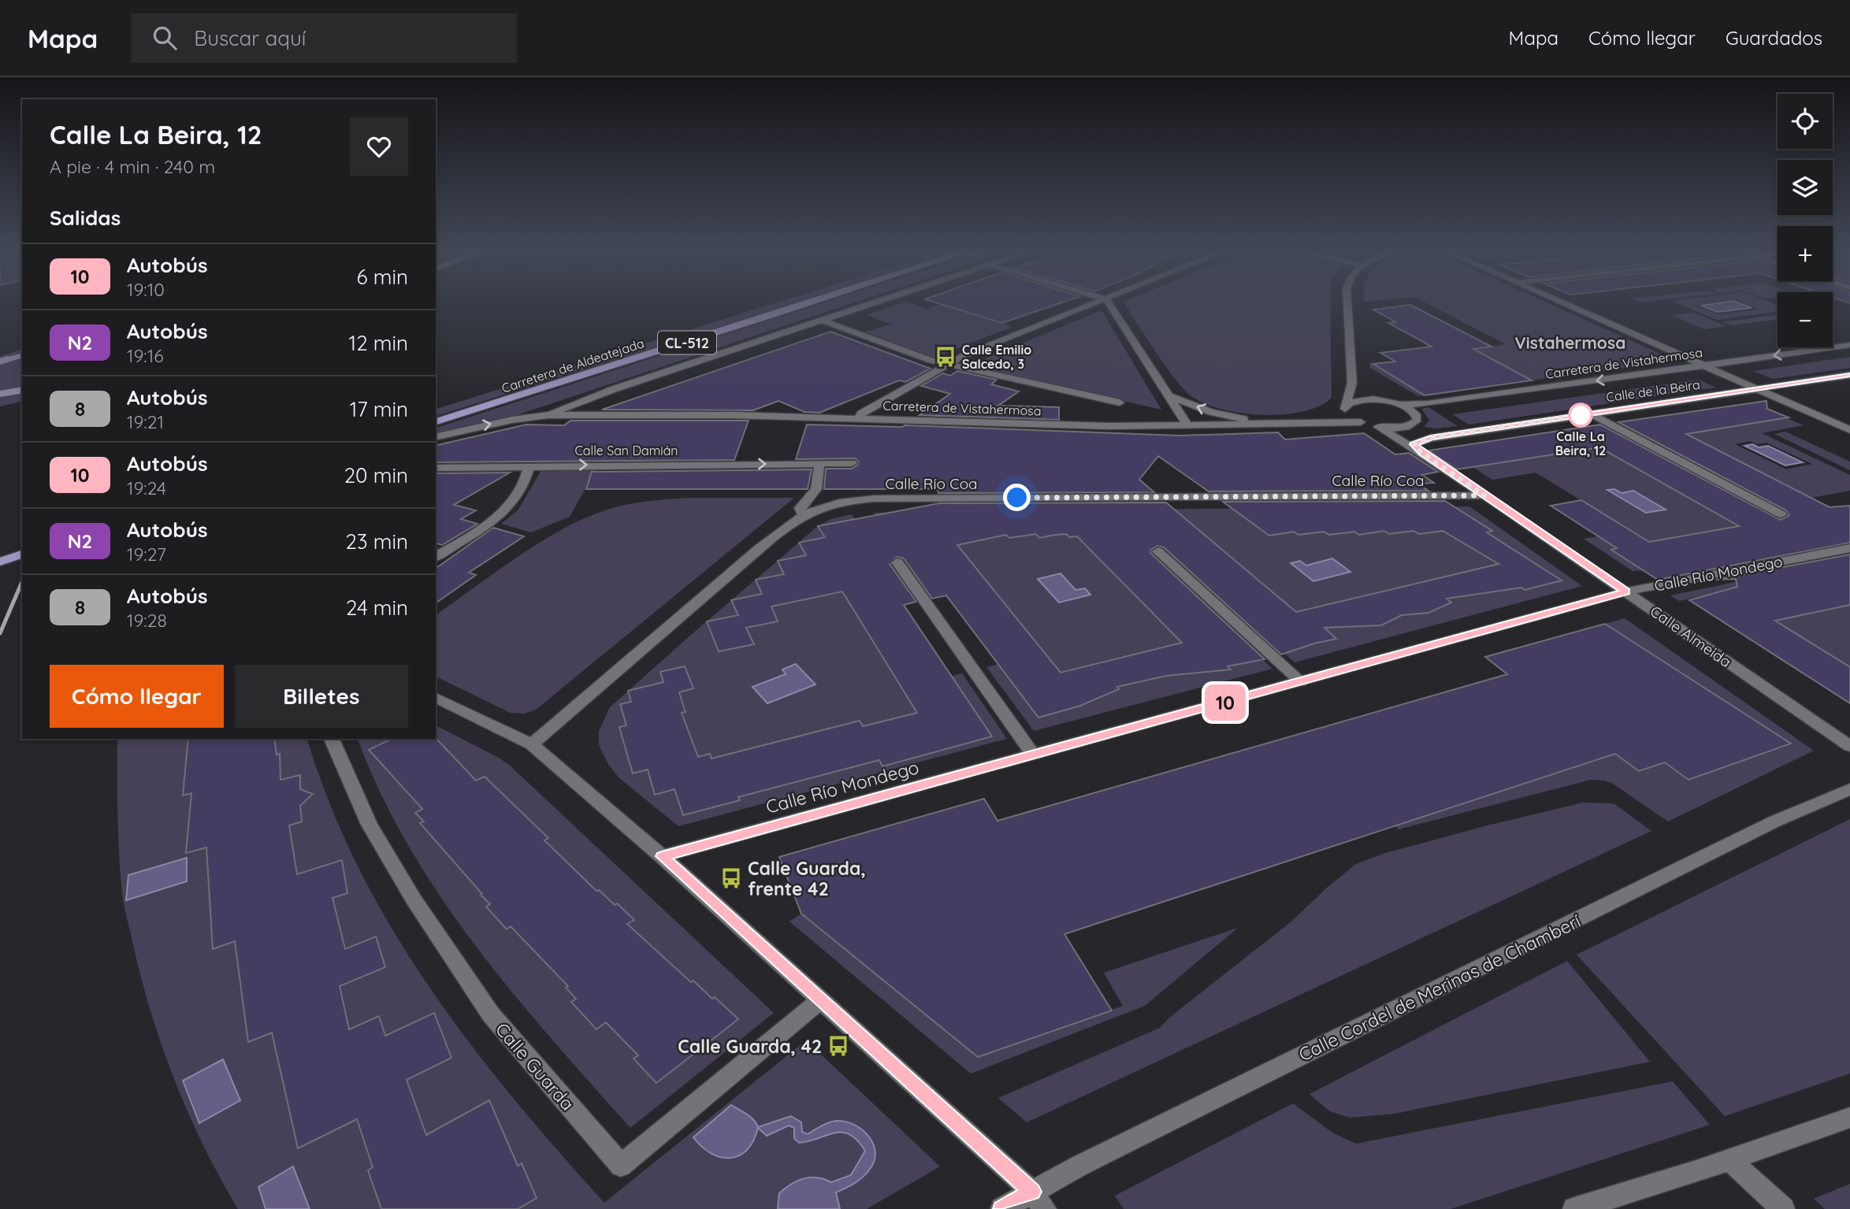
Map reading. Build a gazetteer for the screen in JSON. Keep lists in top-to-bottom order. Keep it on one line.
{"streets":{"main road":["CL-512","Carretera de Aldeatejada"],"street":["Carretera de Vistahermosa","Calle de la Beira","Calle San Damián","Calle Río Coa","Calle Río Mondego","Calle Almeida","Calle Cordel de Merinas de Chamberí","Calle Guarda"]},"crossings":[["Calle de la Beira","Calle Almeida"],["Calle Río Coa","Calle Almeida"],["Calle Río Mondego","Calle Almeida"]],"districts":["Vistahermosa"],"places":{"bus stop":["Calle Emilio Salcedo, 3","Calle Guarda, frente 42","Calle Guarda, 42"],"other":["Calle La Beira, 12"]},"lines":["bus line 10"],"page":{"header":"Mapa","search":"Buscar aquí","nav":["Mapa","Cómo llegar","Guardados"],"on_map":"10","map_buttons":["+","−"],"heading":[["Calle La Beira, 12","A pie · 4 min · 240 m"],"Salidas"],"list":[{"mark":"10","name":"Autobús","note":"19:10","value":"6 min"},{"mark":"N2","name":"Autobús","note":"19:16","value":"12 min"},{"mark":"8","name":"Autobús","note":"19:21","value":"17 min"},{"mark":"10","name":"Autobús","note":"19:24","value":"20 min"},{"mark":"N2","name":"Autobús","note":"19:27","value":"23 min"},{"mark":"8","name":"Autobús","note":"19:28","value":"24 min"}],"buttons":["Cómo llegar","Billetes"]}}
